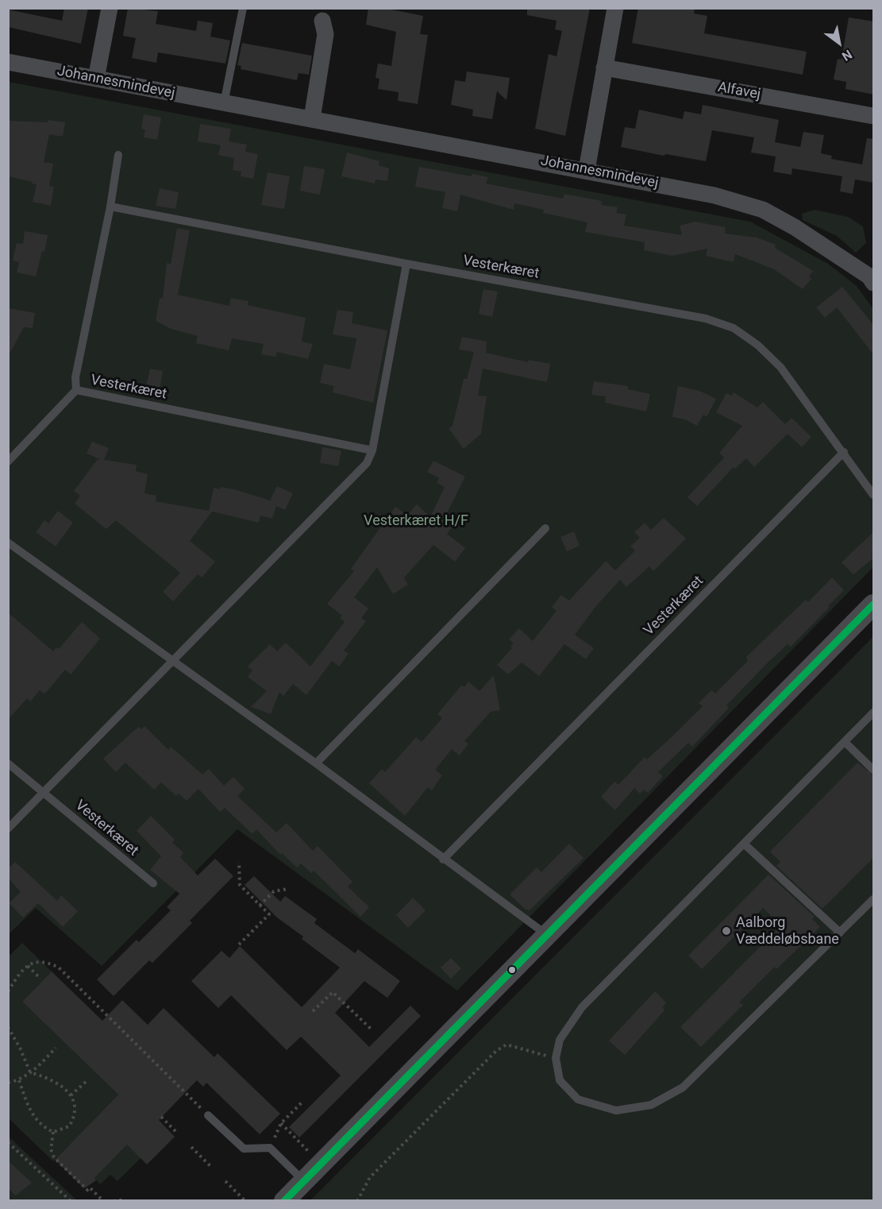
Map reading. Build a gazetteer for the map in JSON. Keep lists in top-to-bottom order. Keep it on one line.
{"streets":{"street":["Johannesmindevej","Alfavej"],"lane":["Vesterkæret"]},"parks":["Vesterkæret H/F"],"places":["Aalborg Væddeløbsbane"],"north":"bottom right"}
